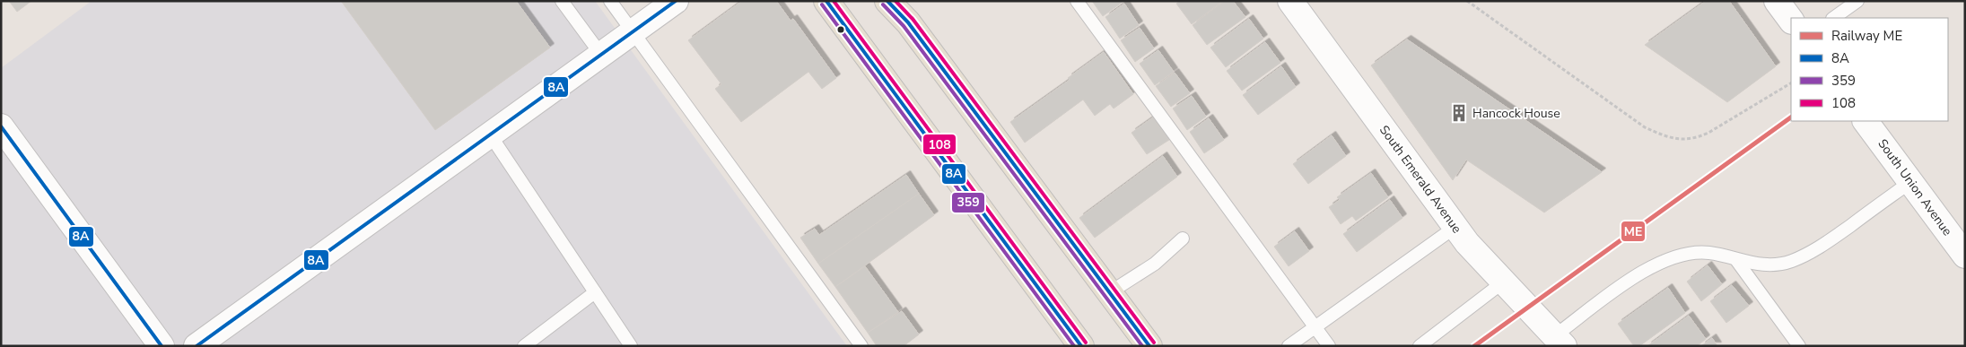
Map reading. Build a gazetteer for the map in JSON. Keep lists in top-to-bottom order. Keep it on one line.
{"streets":{"street":["South Emerald Avenue","South Union Avenue"]},"places":{"building":["Hancock House"]},"lines":["transit line 8A","transit line 108","transit line 359","rail line ME"],"legend":["Railway ME","8A","359","108"]}
